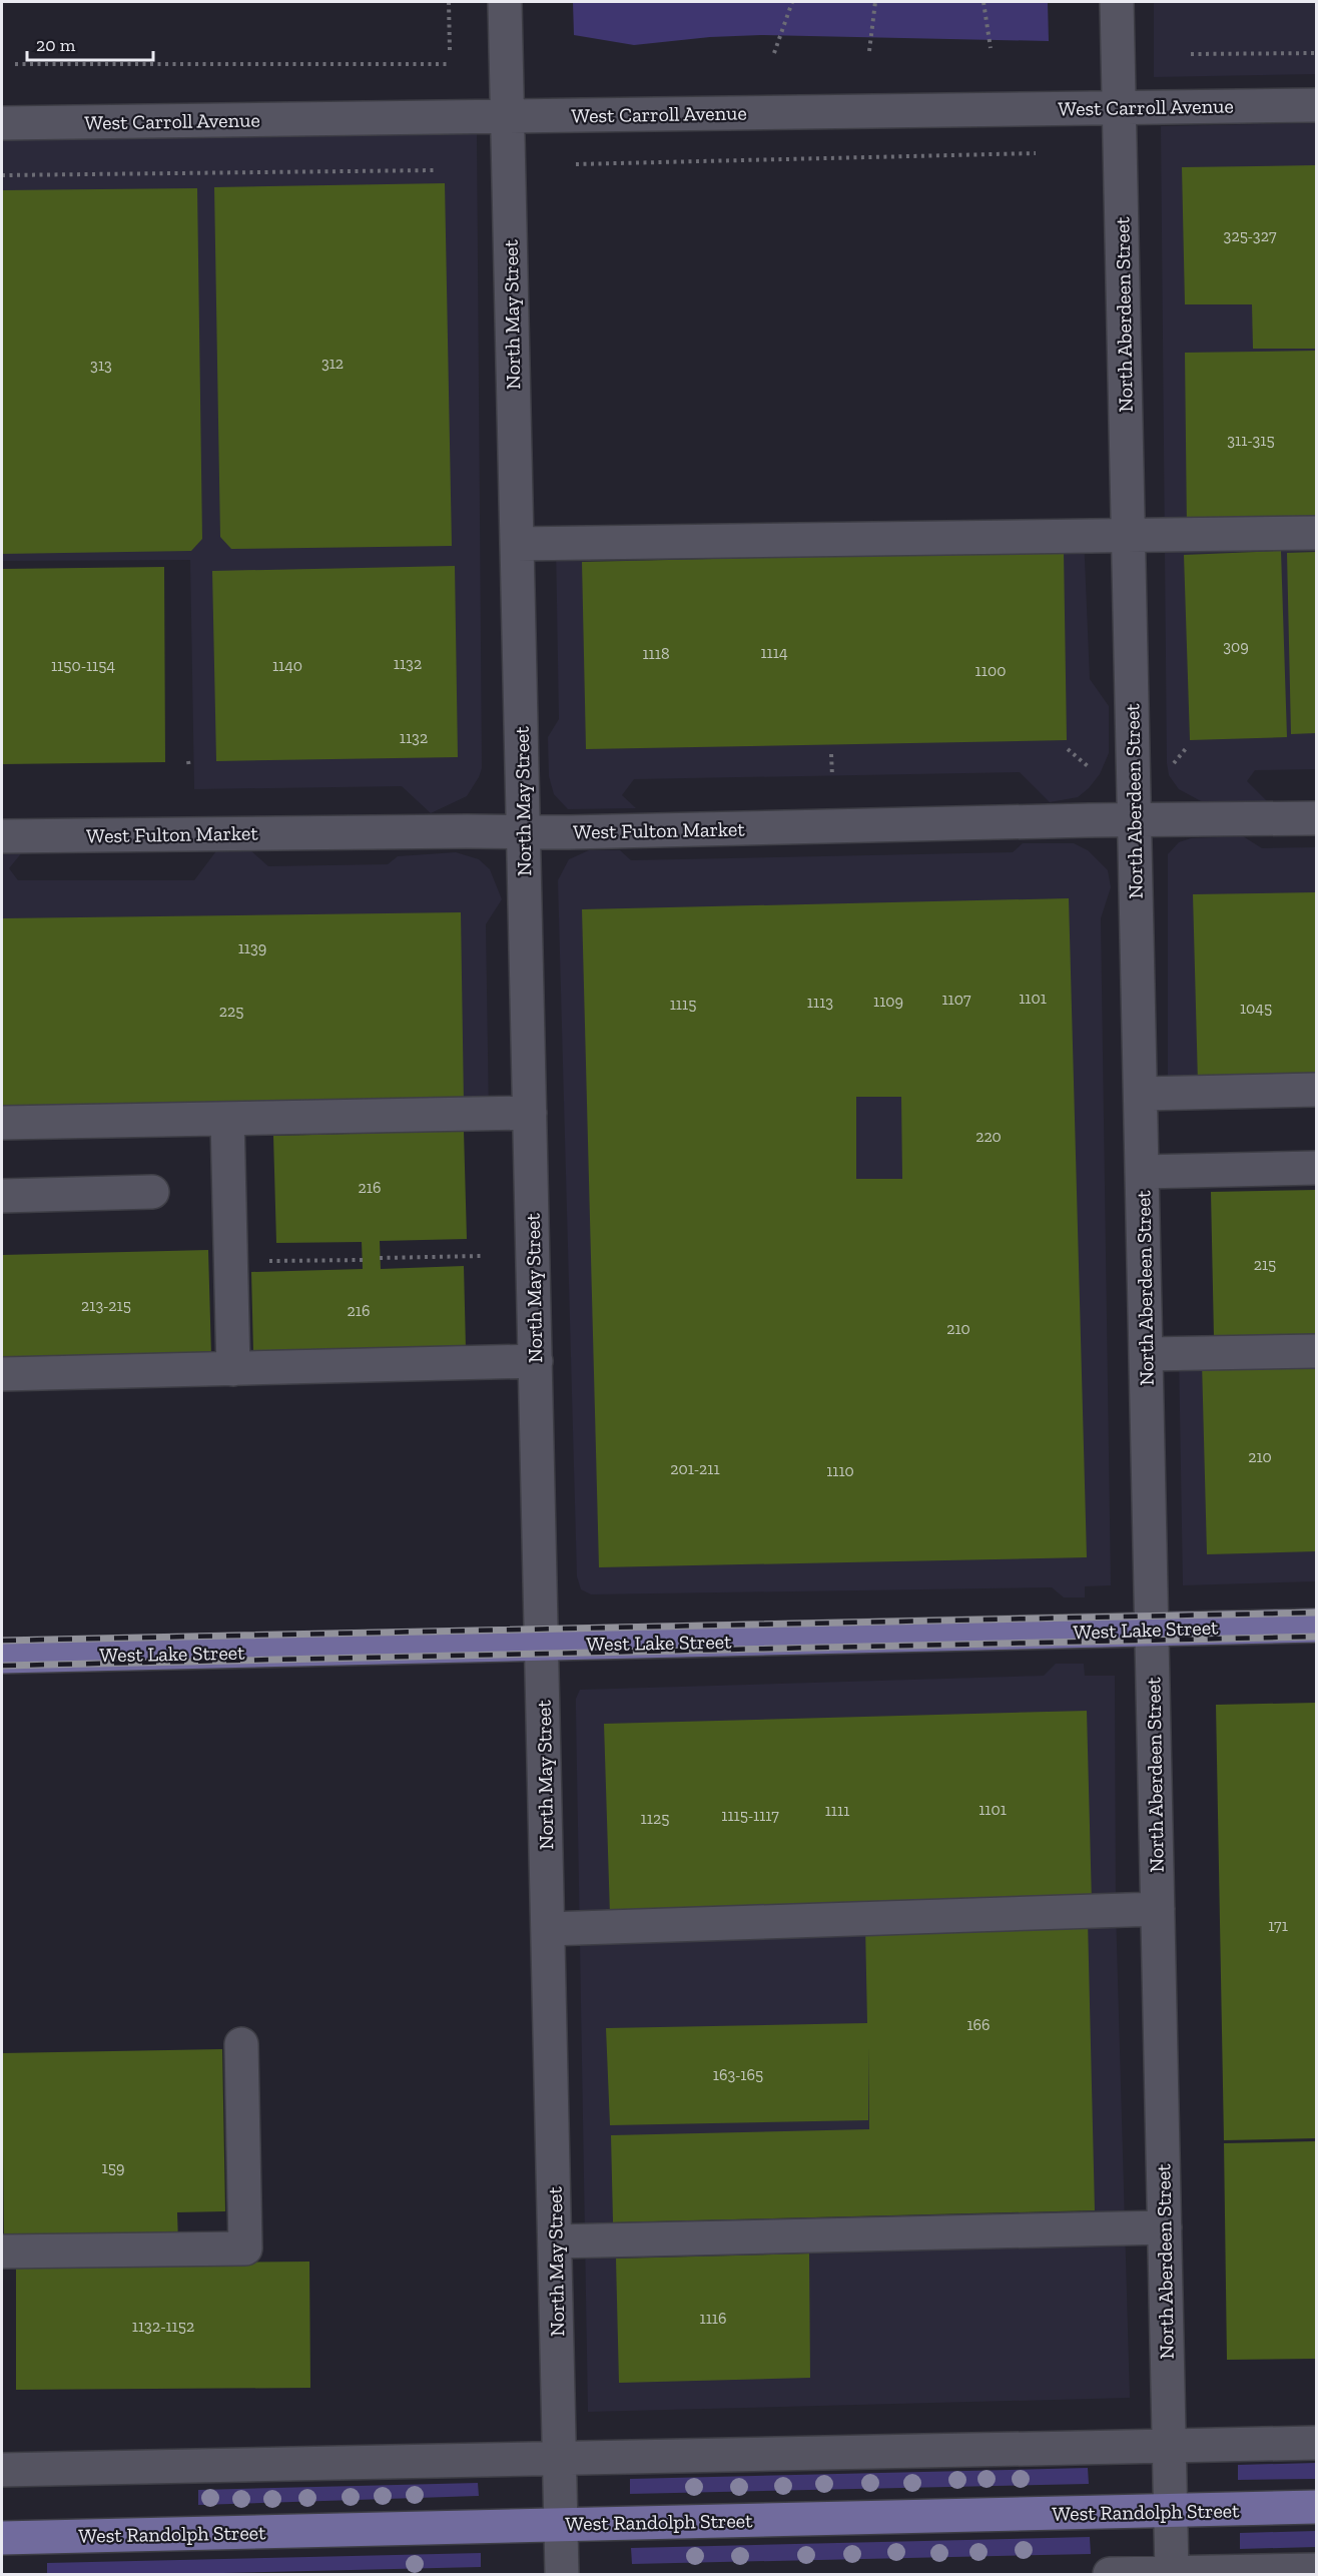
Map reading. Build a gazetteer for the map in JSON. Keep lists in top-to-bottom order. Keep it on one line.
{"streets":{"main road":["West Lake Street","West Randolph Street"],"street":["West Carroll Avenue","North May Street","North Aberdeen Street","West Fulton Market"]},"crossings":[["West Carroll Avenue","North May Street"],["West Carroll Avenue","North Aberdeen Street"],["North May Street","West Fulton Market"],["North May Street","West Lake Street"],["North May Street","West Randolph Street"],["North Aberdeen Street","West Fulton Market"],["North Aberdeen Street","West Lake Street"],["North Aberdeen Street","West Randolph Street"]],"house_numbers":["325-327","312","313","311-315","309","1114","1118","1132","1150-1154","1140","1100","1132","1139","1101","1107","1109","1113","1115","1045","225","220","216","215","213-215","216","210","210","201-211","1110","1101","1111","1115-1117","1125","171","166","163-165","159","1116","1132-1152"],"scale_bar":"20 m"}
